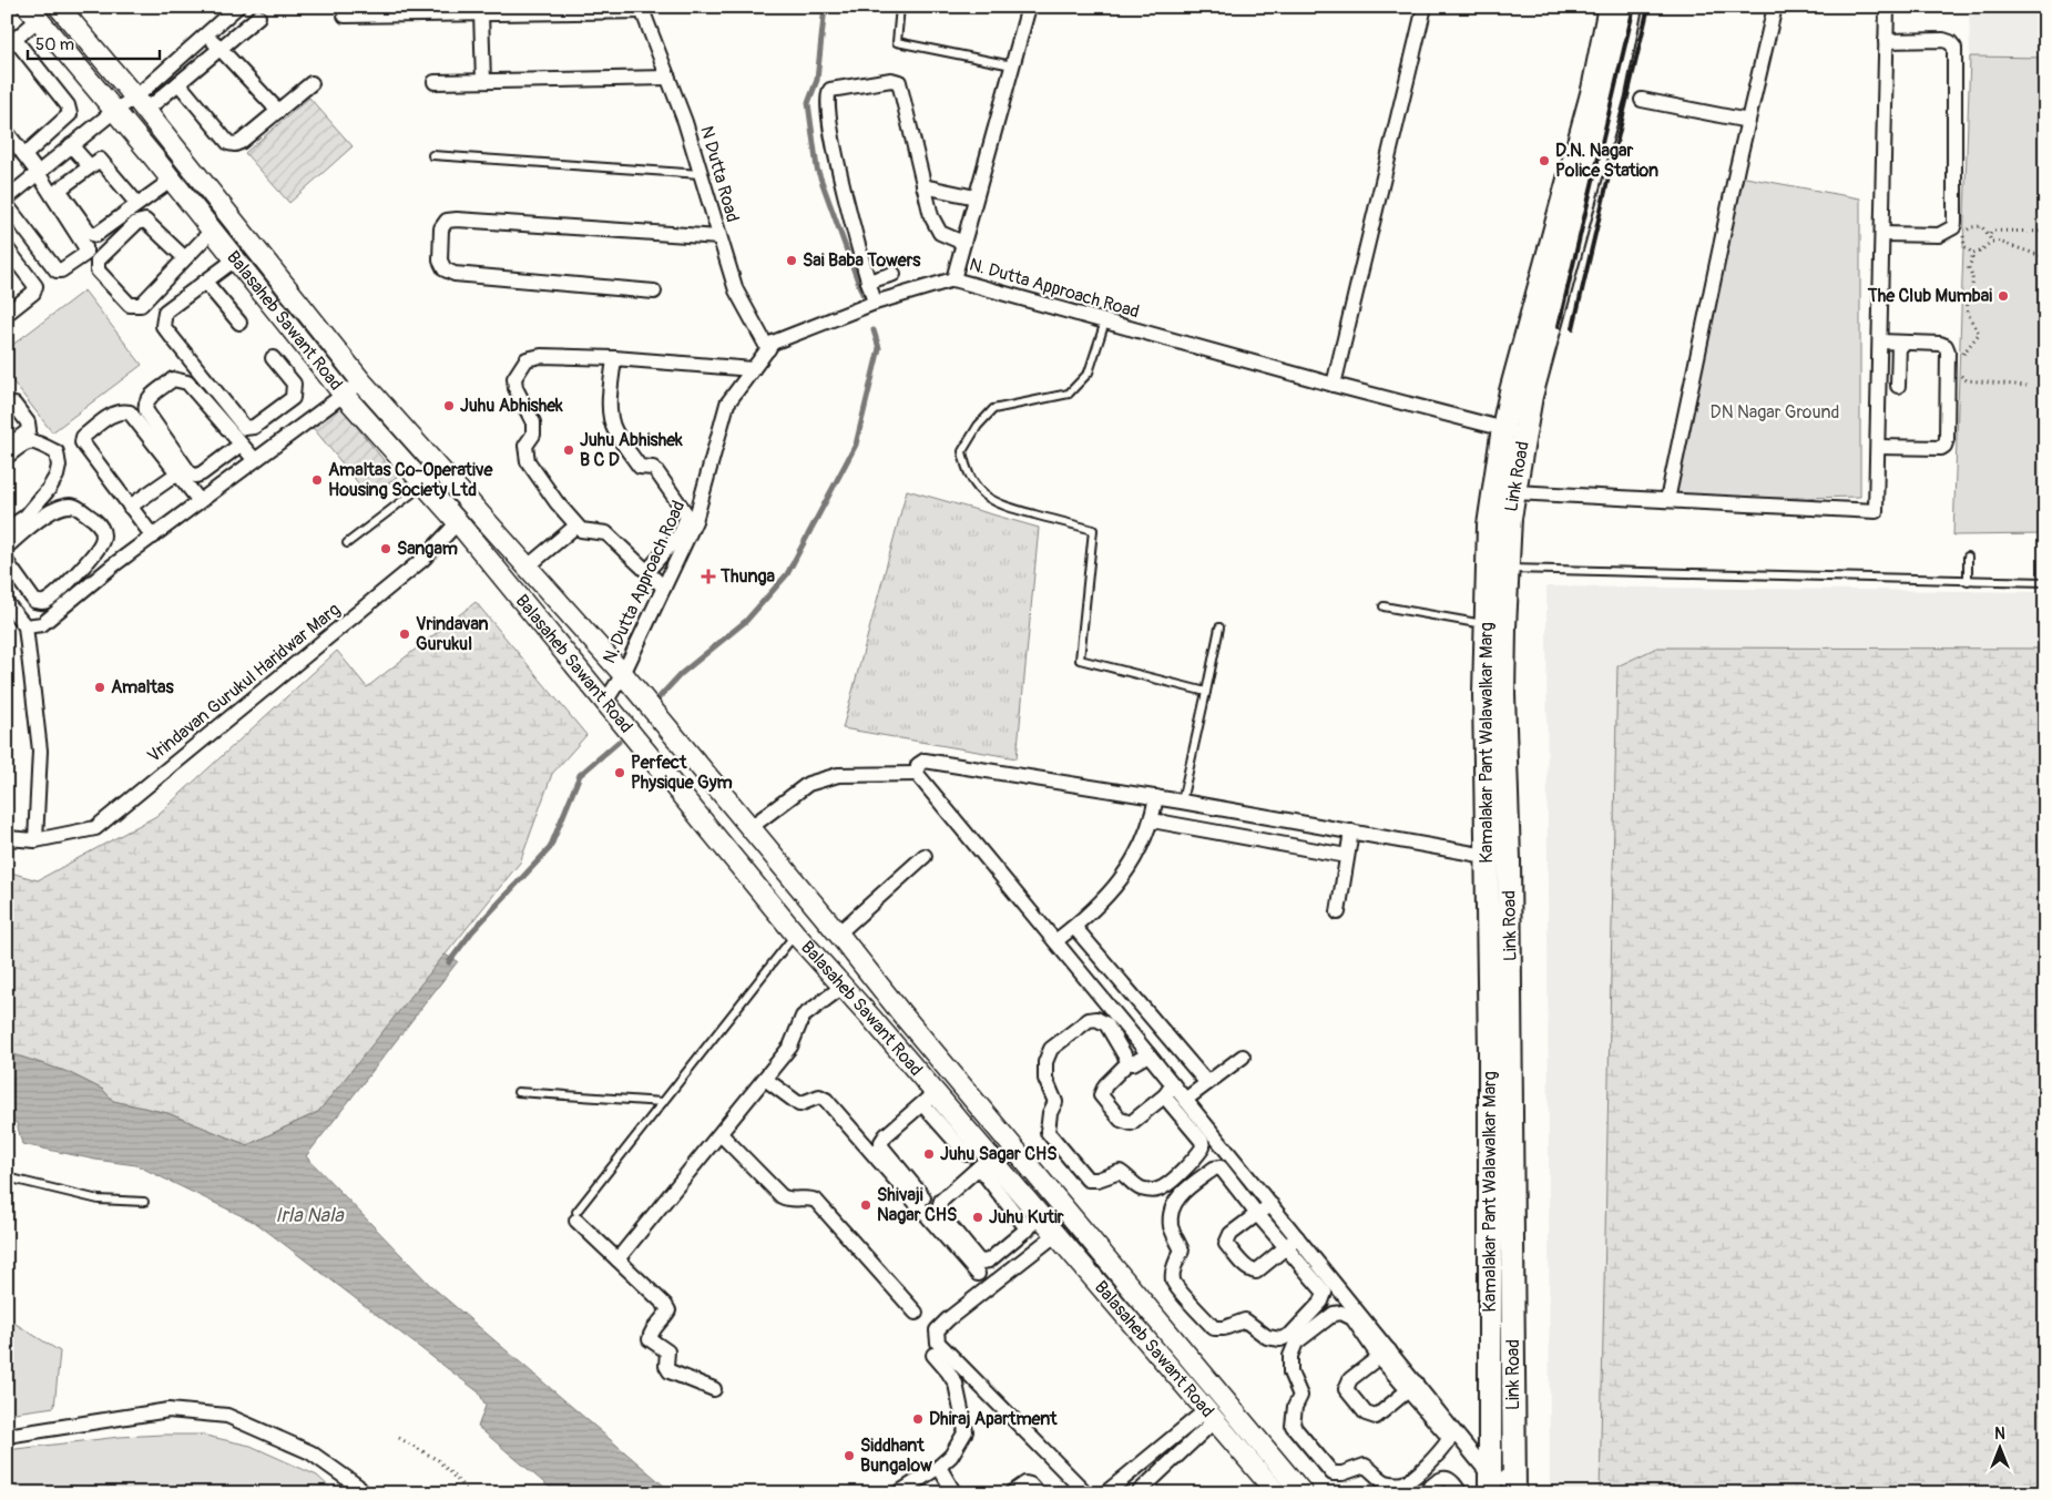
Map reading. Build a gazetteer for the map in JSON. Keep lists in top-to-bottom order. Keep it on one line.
{"streets":{"main road":["Balasaheb Sawant Road","Link Road","Kamalakar Pant Walawalkar Marg"],"street":["N Dutta Road","N. Dutta Approach Road","Vrindavan Gurukul Haridwar Marg"]},"crossings":[["N Dutta Road","N. Dutta Approach Road"],["N. Dutta Approach Road","Balasaheb Sawant Road"],["N. Dutta Approach Road","Link Road"],["N. Dutta Approach Road","Kamalakar Pant Walawalkar Marg"],["Balasaheb Sawant Road","Vrindavan Gurukul Haridwar Marg"],["Link Road","Kamalakar Pant Walawalkar Marg"]],"water":["Irla Nala"],"parks":["DN Nagar Ground"],"places":{"other":["D.N. Nagar Police Station","Sai Baba Towers","The Club Mumbai","Juhu Abhishek","Juhu Abhishek B C D","Amaltas Co-Operative Housing Society Ltd","Sangam","Vrindavan Gurukul","Amaltas","Perfect Physique Gym","Juhu Sagar CHS","Shivaji Nagar CHS","Juhu Kutir","Dhiraj Apartment","Siddhant Bungalow"],"health":["Thunga"]},"scale_bar":"50 m","north":"top"}
